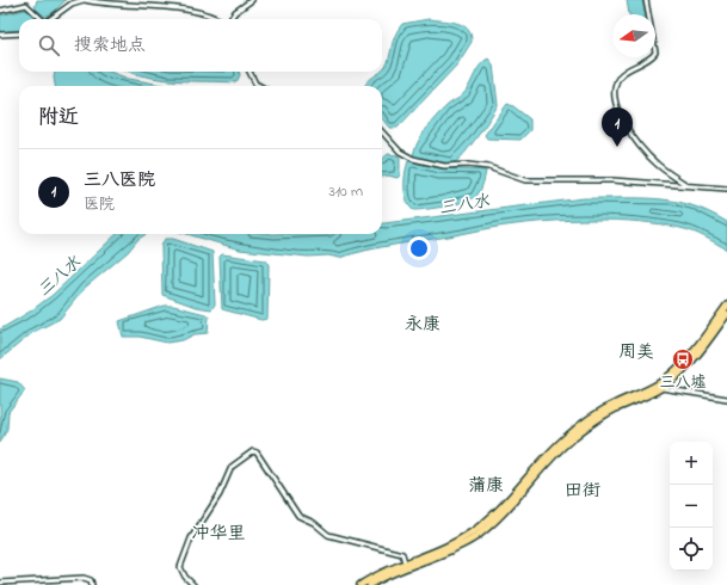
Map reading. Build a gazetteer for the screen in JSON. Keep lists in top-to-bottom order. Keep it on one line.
{"districts":["永康","周美","蒲康","田街","冲华里"],"water":["三八水"],"places":{"bus stop":["三八墟"]},"north":"left","page":{"search":"搜索地点","heading":"附近","pins":"1","list":[{"mark":"1","name":"三八医院","note":"医院","value":"310 m"}],"map_buttons":["+","−"]}}
